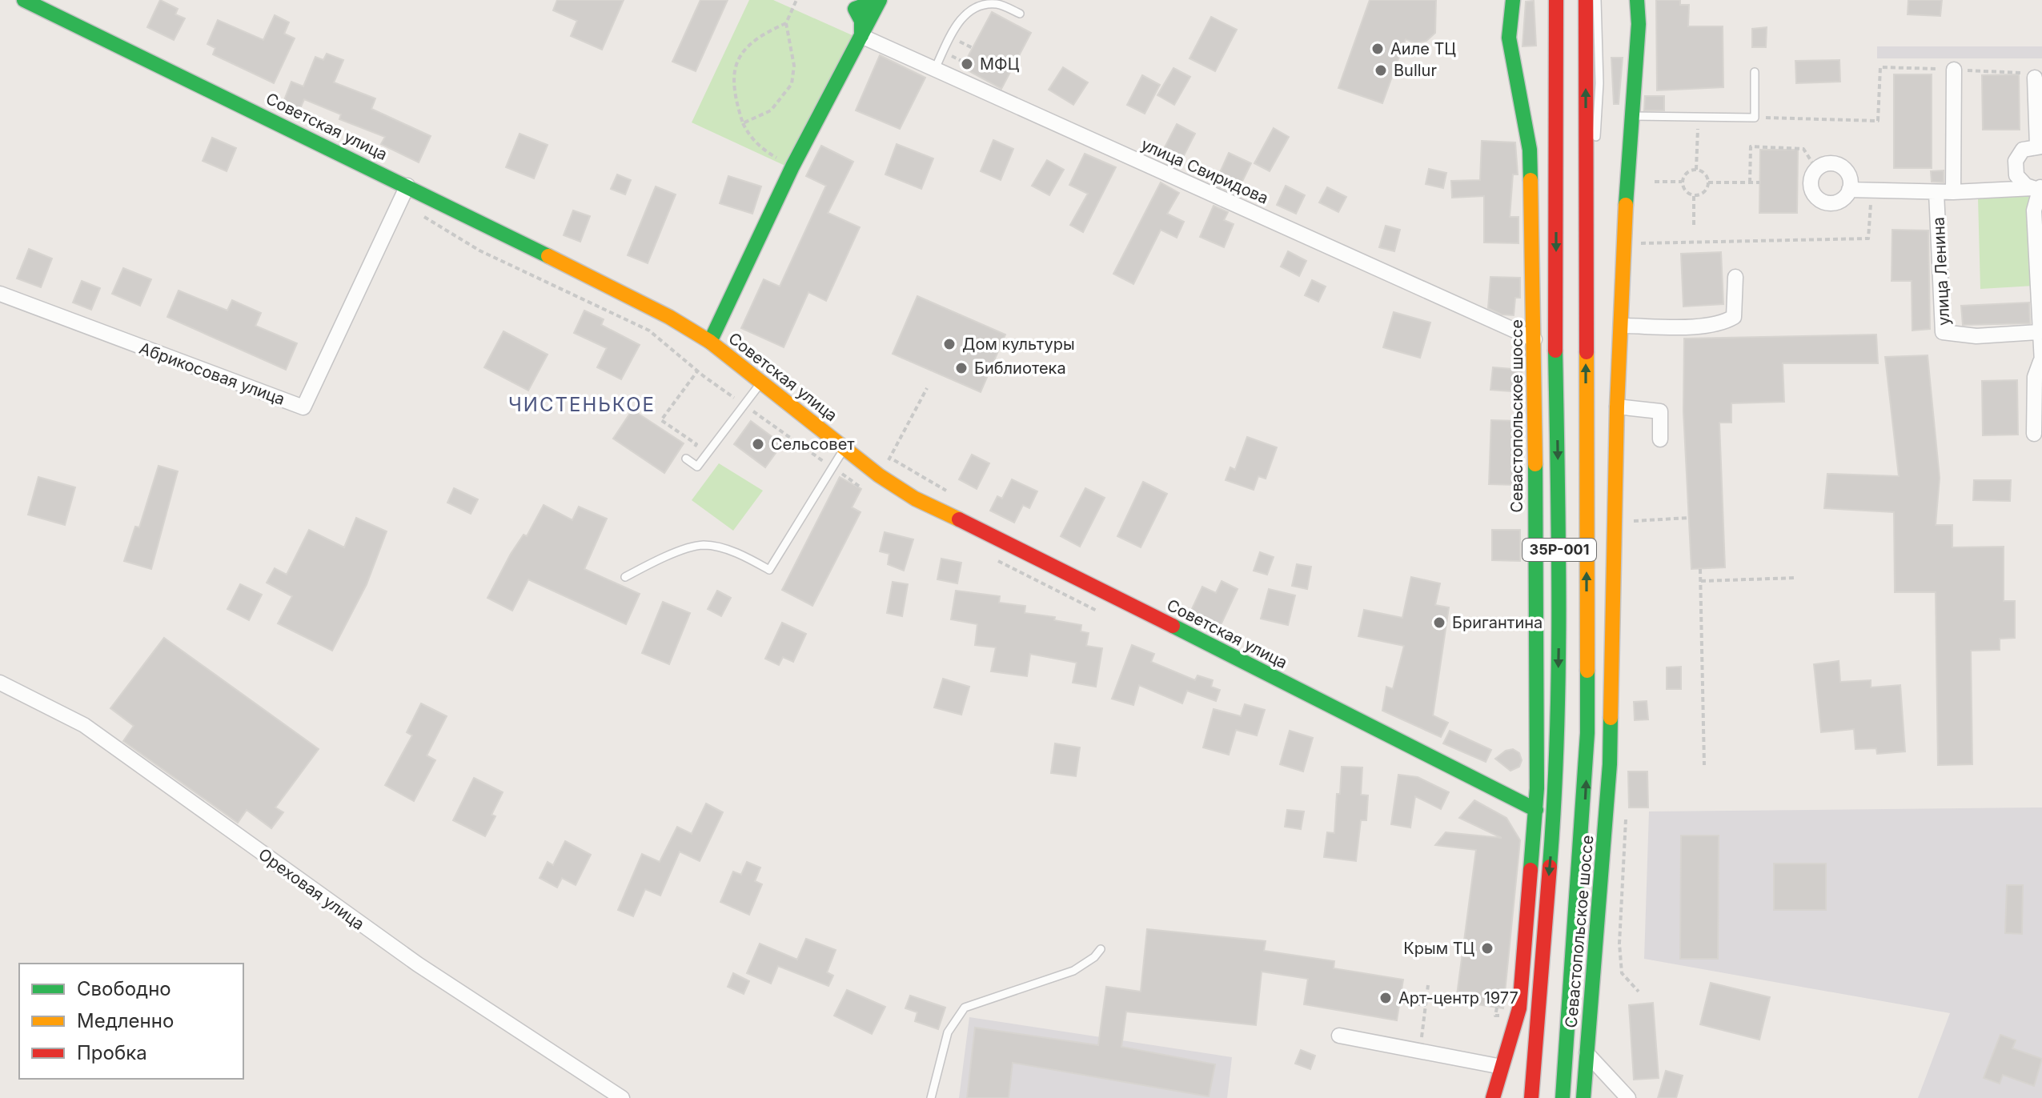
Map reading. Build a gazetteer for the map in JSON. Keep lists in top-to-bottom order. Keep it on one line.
{"streets":{"main road":["Советская улица","Севастопольское шоссе","35Р-001"],"street":["улица Свиридова","улица Ленина","Абрикосовая улица","Ореховая улица"]},"crossings":[["Советская улица","Абрикосовая улица"],["Советская улица","Севастопольское шоссе"],["улица Свиридова","Севастопольское шоссе"]],"districts":["ЧИСТЕНЬКОЕ"],"places":["Аиле ТЦ","МФЦ","Bullur","Дом культуры","Библиотека","Сельсовет","Бригантина","Крым ТЦ","Арт-центр 1977"],"legend":["Свободно","Медленно","Пробка"]}
